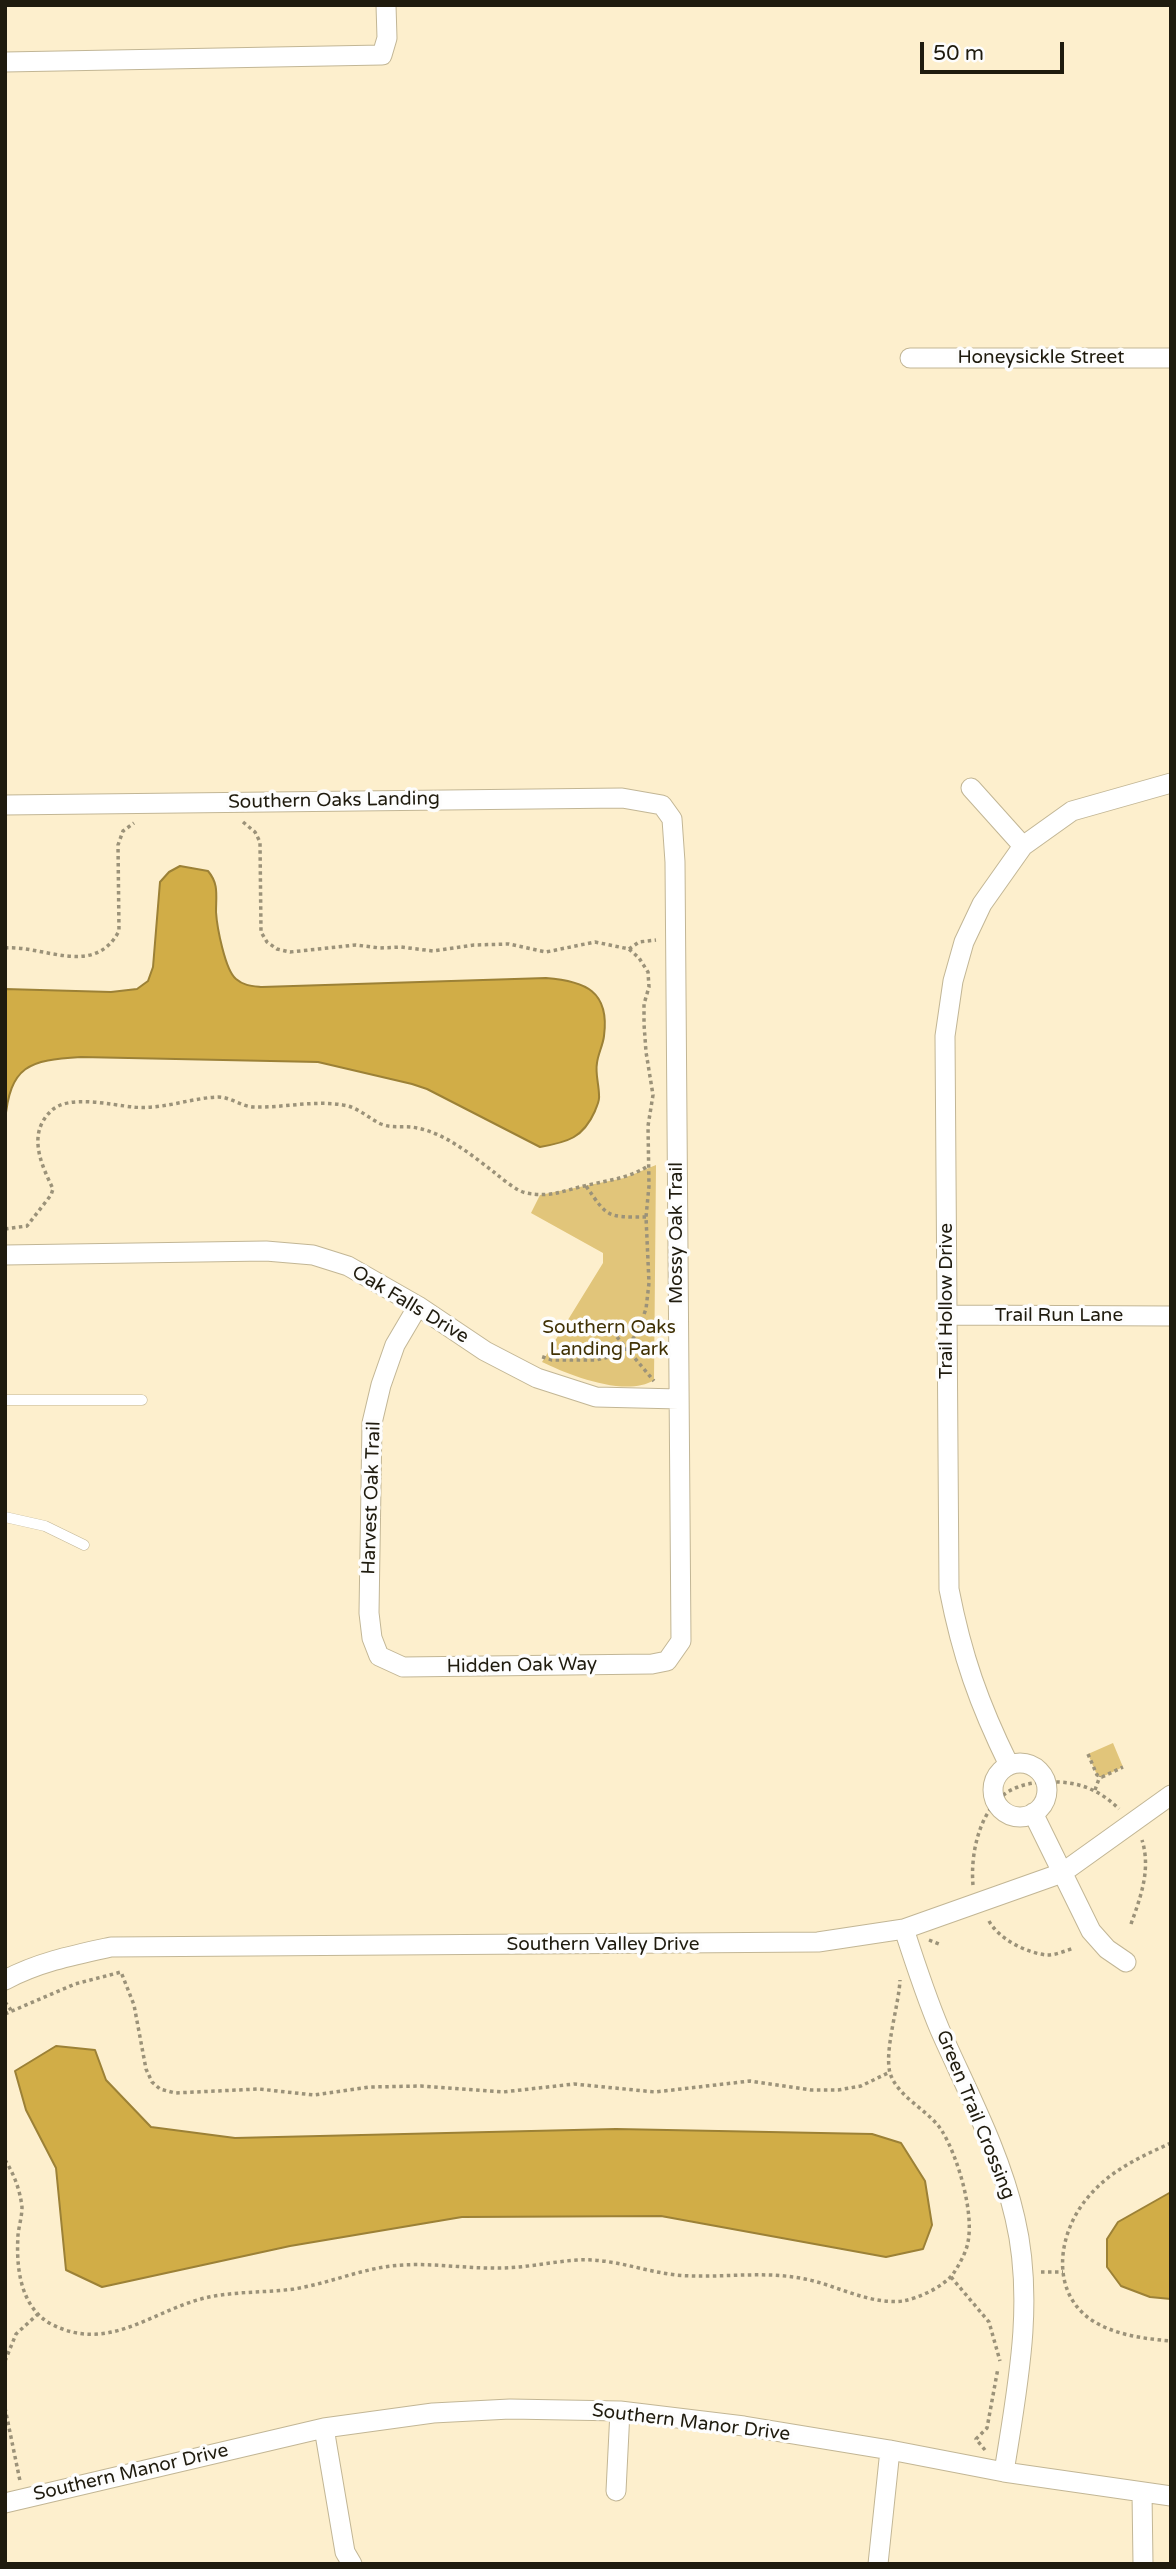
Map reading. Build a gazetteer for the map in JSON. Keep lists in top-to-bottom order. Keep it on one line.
{"streets":{"street":["Honeysickle Street","Southern Oaks Landing","Mossy Oak Trail","Trail Hollow Drive","Oak Falls Drive","Trail Run Lane","Harvest Oak Trail","Hidden Oak Way","Southern Valley Drive","Green Trail Crossing","Southern Manor Drive"]},"crossings":[["Southern Oaks Landing","Mossy Oak Trail"],["Mossy Oak Trail","Oak Falls Drive"],["Mossy Oak Trail","Hidden Oak Way"],["Trail Hollow Drive","Trail Run Lane"],["Oak Falls Drive","Harvest Oak Trail"],["Harvest Oak Trail","Hidden Oak Way"],["Southern Valley Drive","Green Trail Crossing"],["Green Trail Crossing","Southern Manor Drive"]],"parks":["Southern Oaks Landing Park"],"scale_bar":"50 m"}
